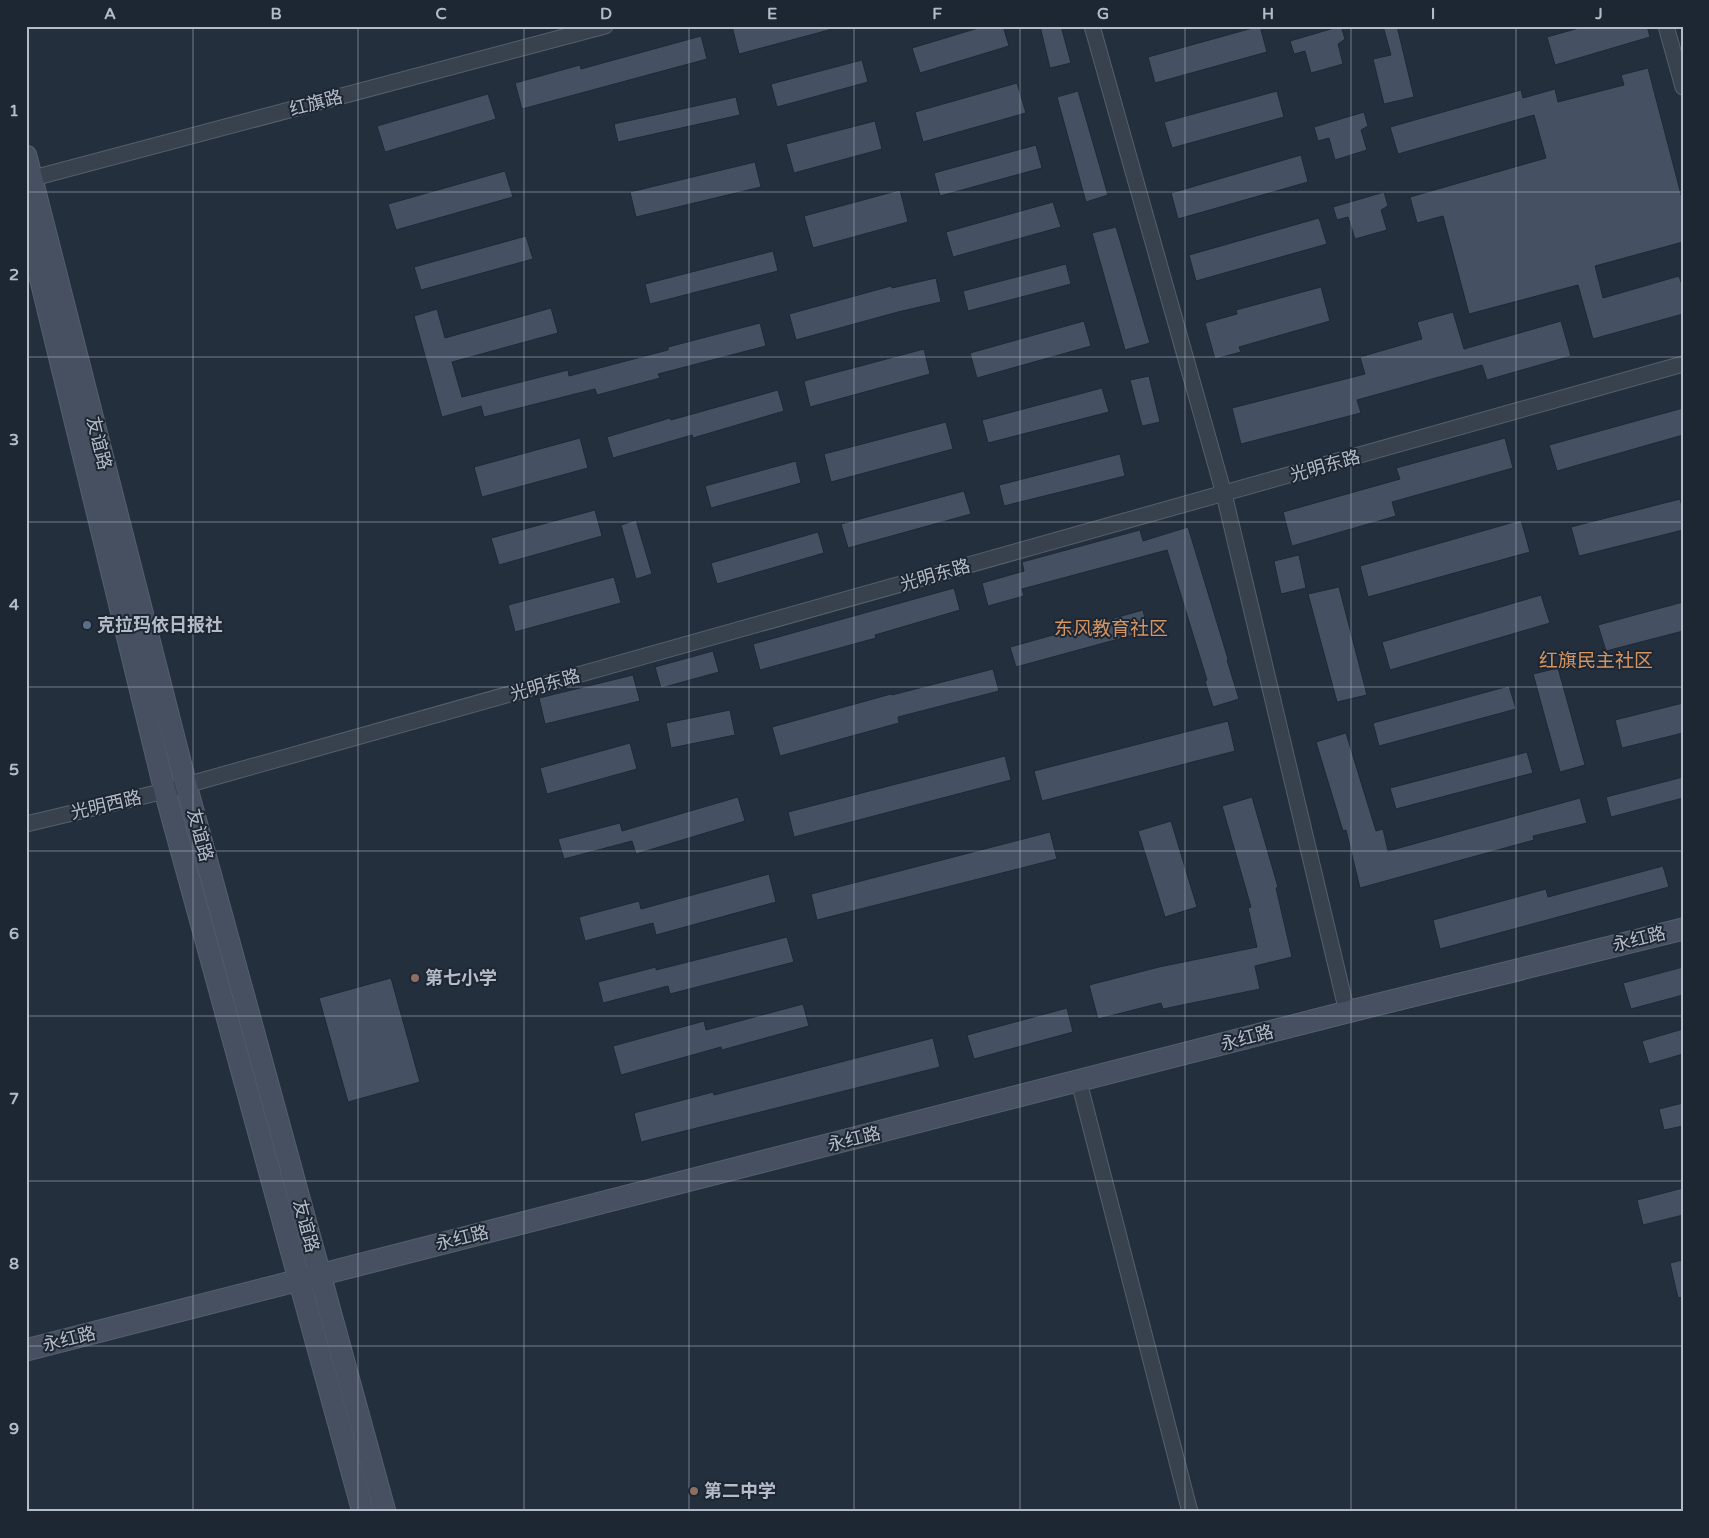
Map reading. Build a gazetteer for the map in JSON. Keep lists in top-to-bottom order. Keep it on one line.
{"streets":{"main road":["友谊路","永红路"],"street":["红旗路","光明东路","光明西路"]},"crossings":[["红旗路","友谊路"],["友谊路","光明东路"],["友谊路","光明西路"],["友谊路","永红路"],["光明东路","光明西路"]],"districts":["东风教育社区","红旗民主社区"],"places":["克拉玛依日报社","第七小学","第二中学"],"grid":{"columns":["A","B","C","D","E","F","G","H","I","J"],"rows":["1","2","3","4","5","6","7","8","9"]}}
